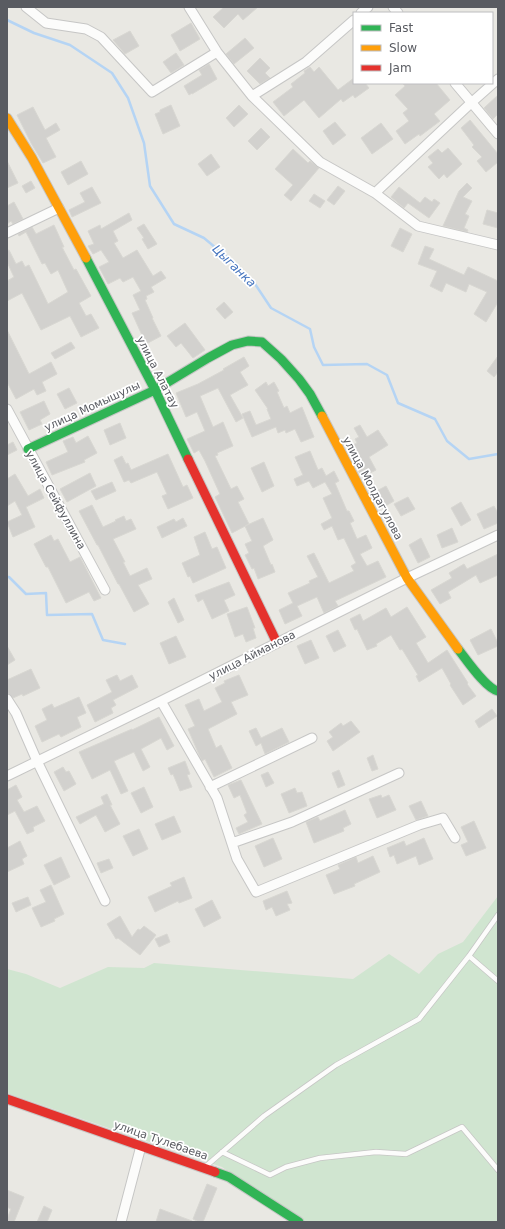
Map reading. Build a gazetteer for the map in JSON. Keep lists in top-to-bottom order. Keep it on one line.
{"streets":{"street":["улица Алатау","улица Момышулы","улица Молдагулова","улица Сейфуллина","улица Айманова","улица Тулебаева"]},"crossings":[["улица Алатау","улица Момышулы"],["улица Алатау","улица Айманова"],["улица Момышулы","улица Молдагулова"],["улица Момышулы","улица Сейфуллина"],["улица Молдагулова","улица Айманова"]],"water":["Цыганка"],"legend":["Fast","Slow","Jam"]}
